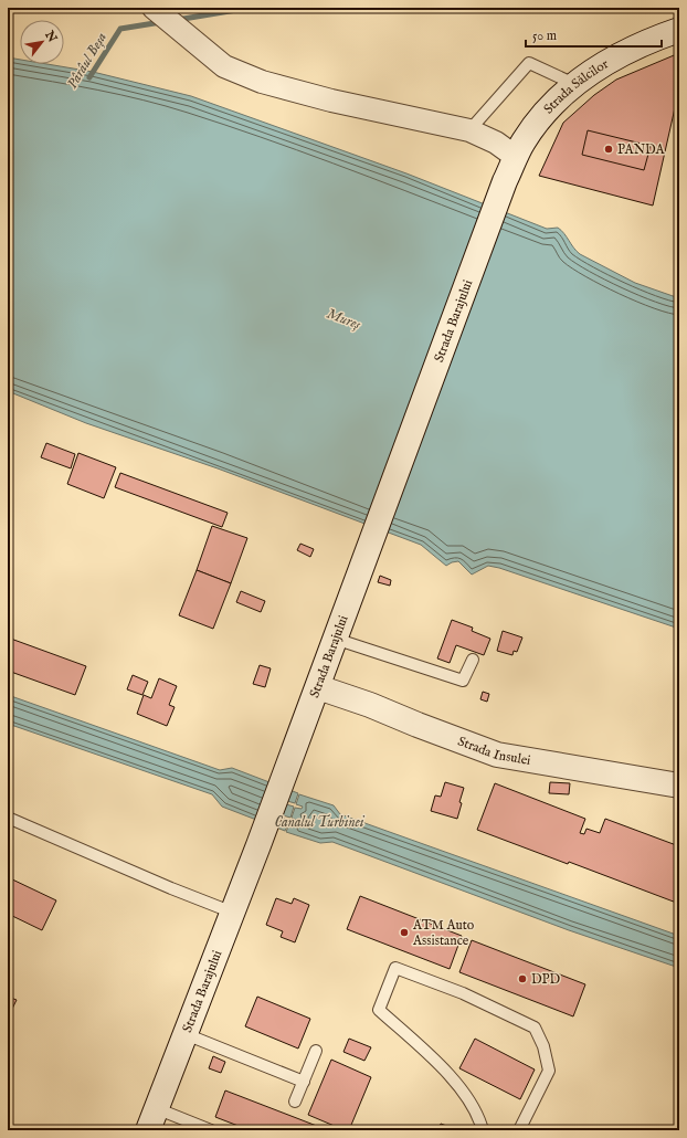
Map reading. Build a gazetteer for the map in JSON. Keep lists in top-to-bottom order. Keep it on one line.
{"streets":{"main road":["Strada Sălcilor","Strada Barajului","Strada Insulei"]},"crossings":[["Strada Sălcilor","Strada Barajului"],["Strada Barajului","Strada Insulei"]],"water":["Pârâul Beșa","Mureș","Canalul Turbinei"],"places":["PANDA","ATM Auto Assistance","DPD"],"scale_bar":"50 m","north":"top right"}
